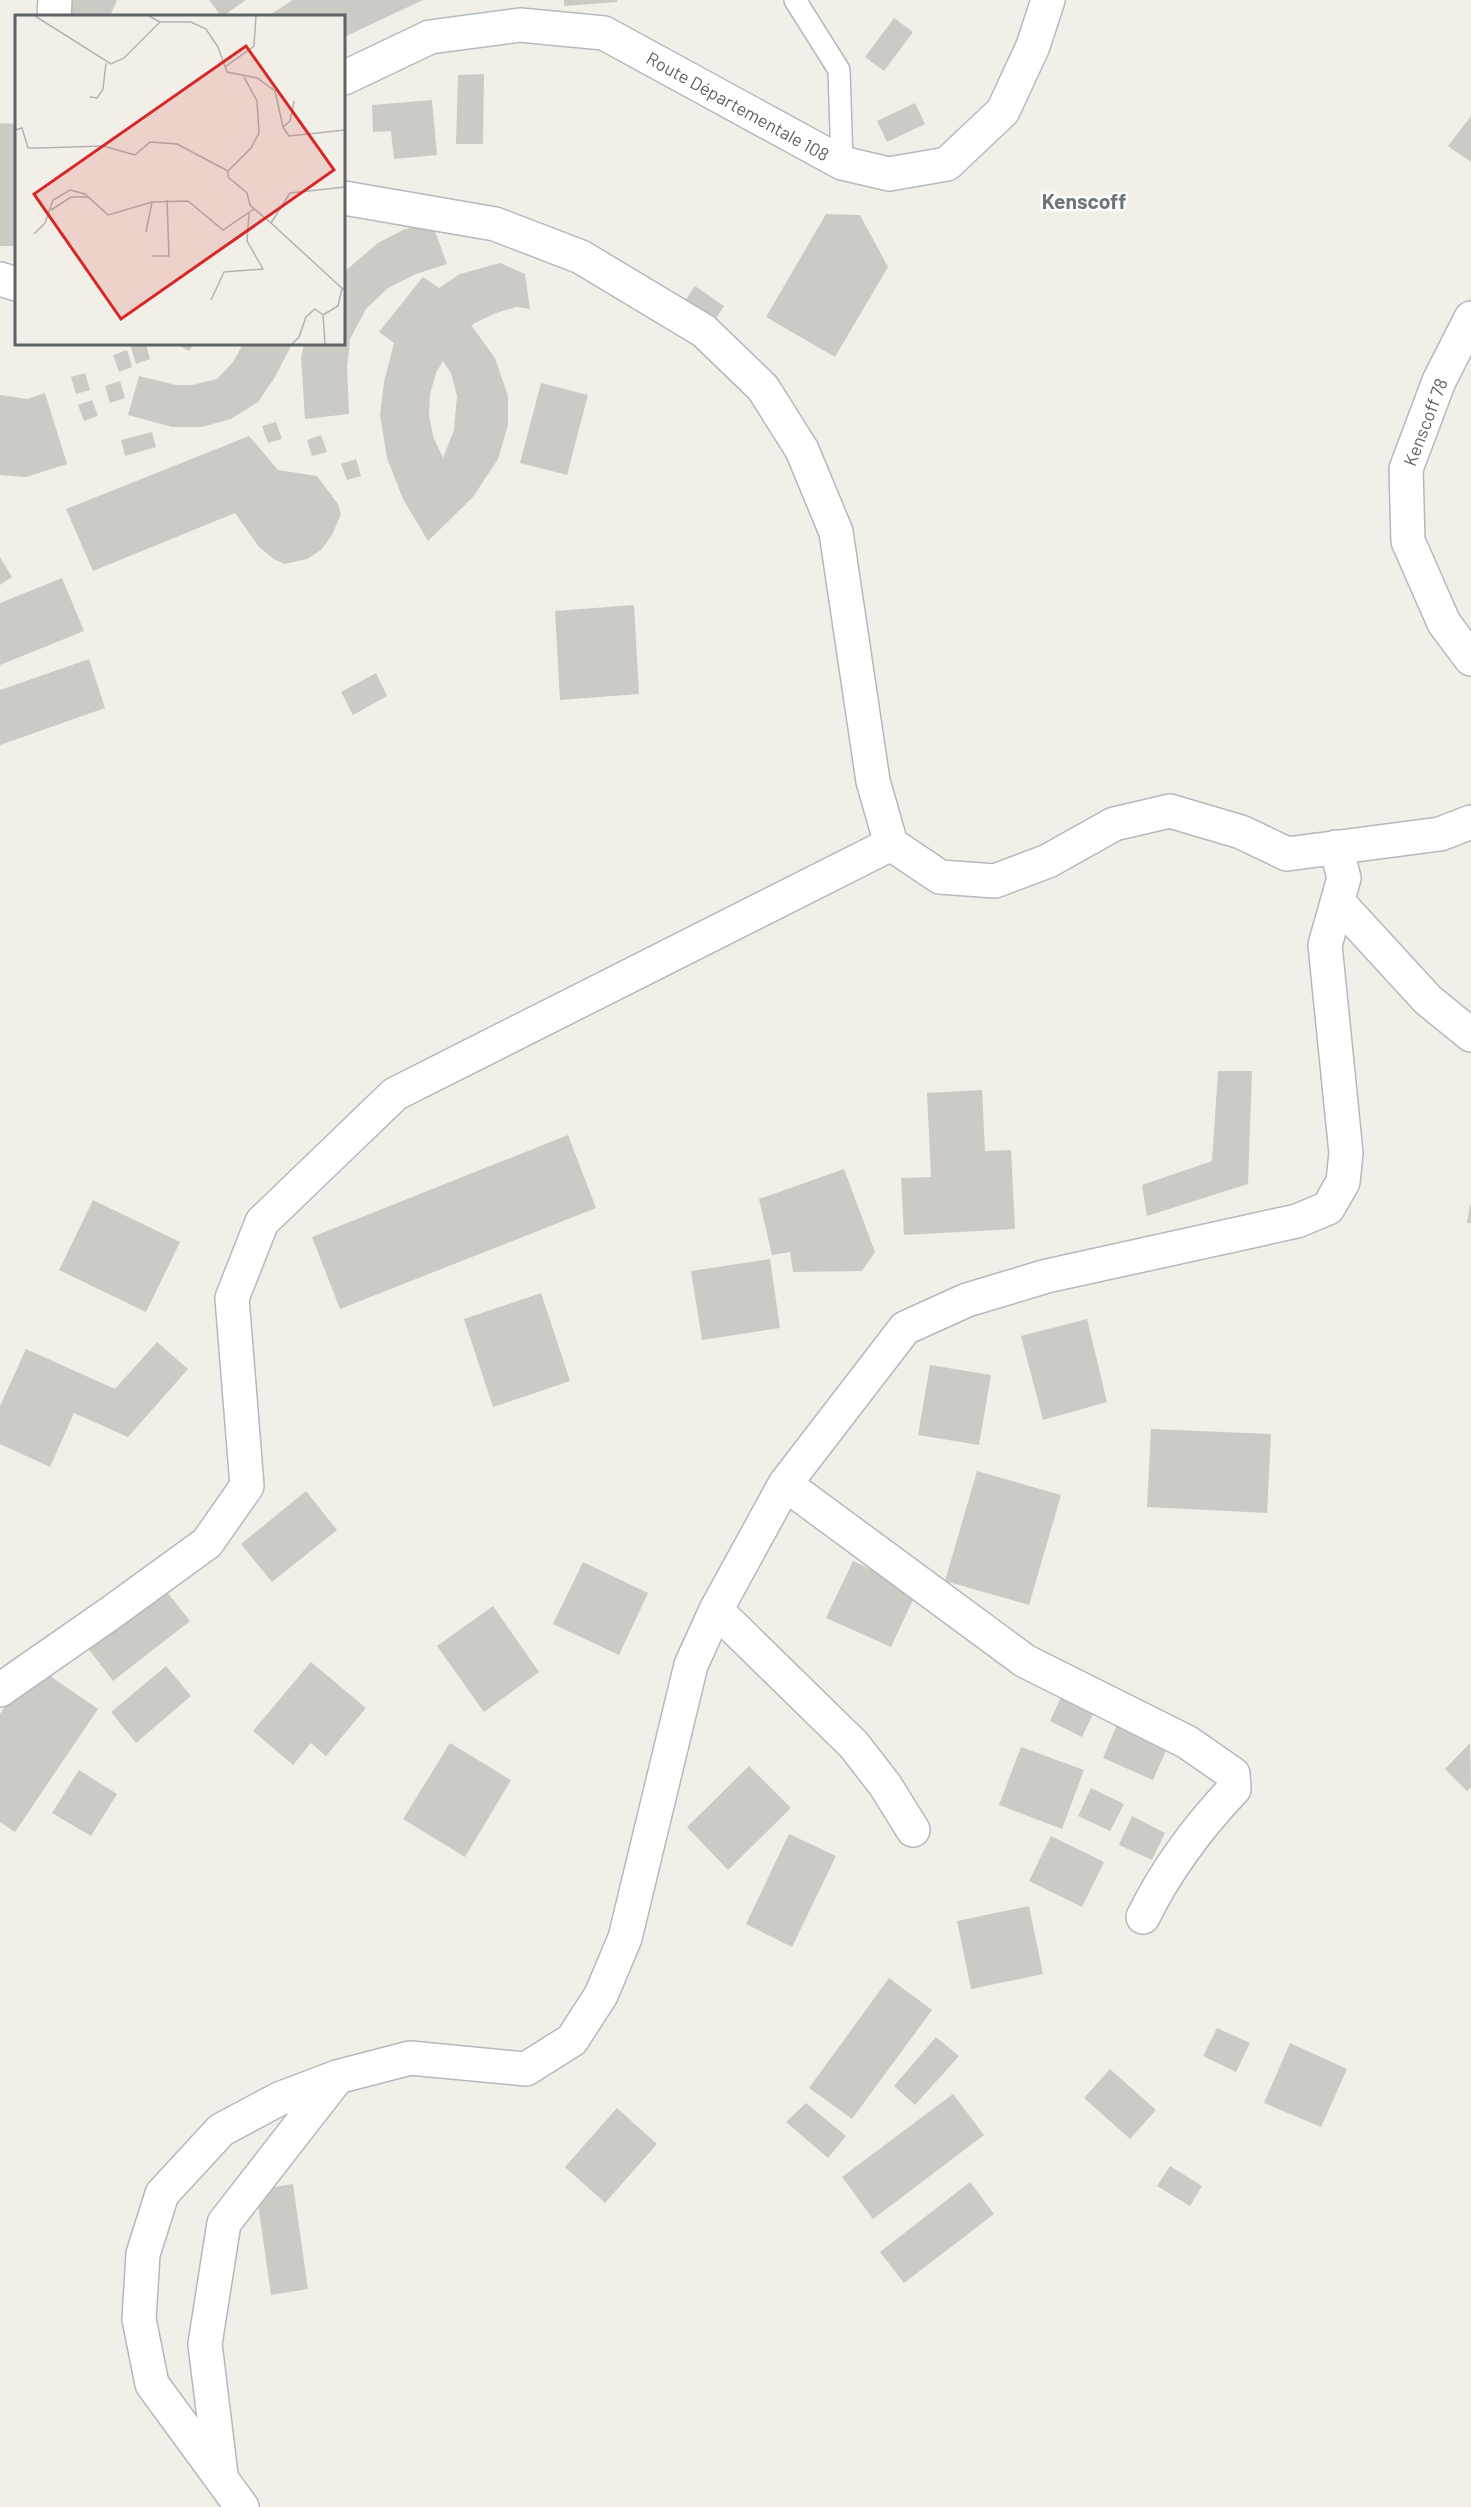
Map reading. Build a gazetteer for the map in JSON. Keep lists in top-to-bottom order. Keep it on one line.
{"streets":{"street":["Route Départementale 108","Kenscoff 78"]},"districts":["Kenscoff"]}
